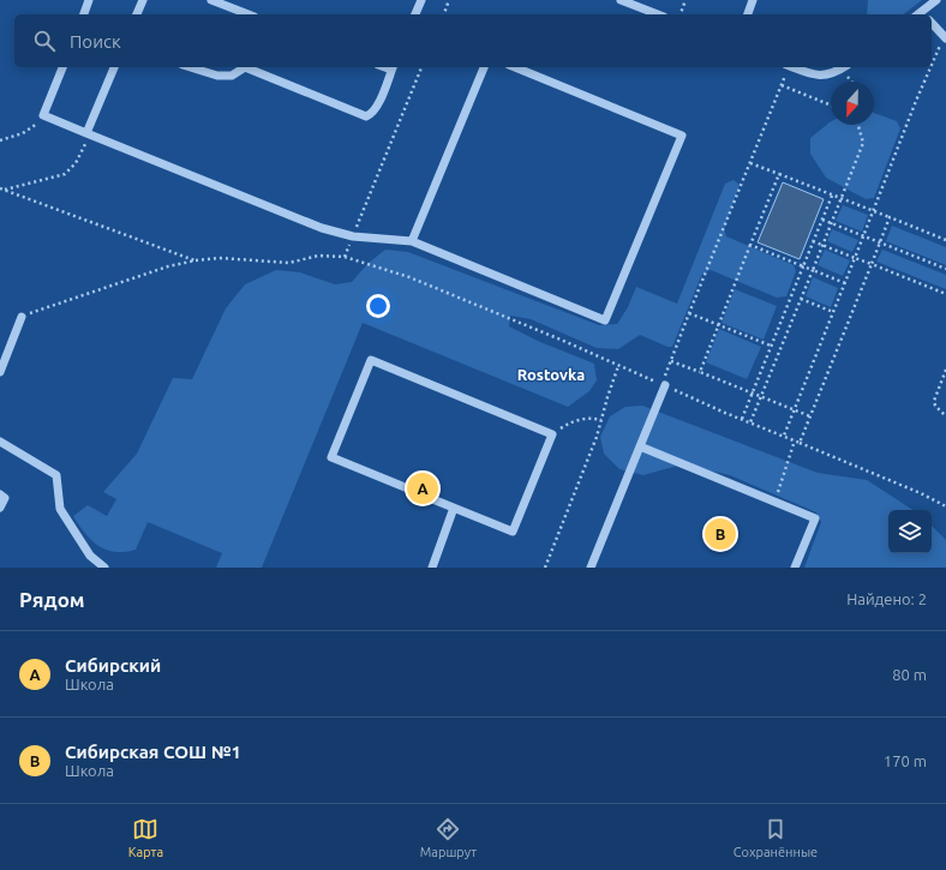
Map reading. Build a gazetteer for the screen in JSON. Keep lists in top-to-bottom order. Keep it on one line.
{"districts":["Rostovka"],"north":"bottom","page":{"search":"Поиск","pins":["A","B"],"heading":["Рядом","Найдено: 2"],"list":[{"mark":"A","name":"Сибирский","note":"Школа","value":"80 m"},{"mark":"B","name":"Сибирская СОШ №1","note":"Школа","value":"170 m"}],"nav":["Карта","Маршрут","Сохранённые"]}}
